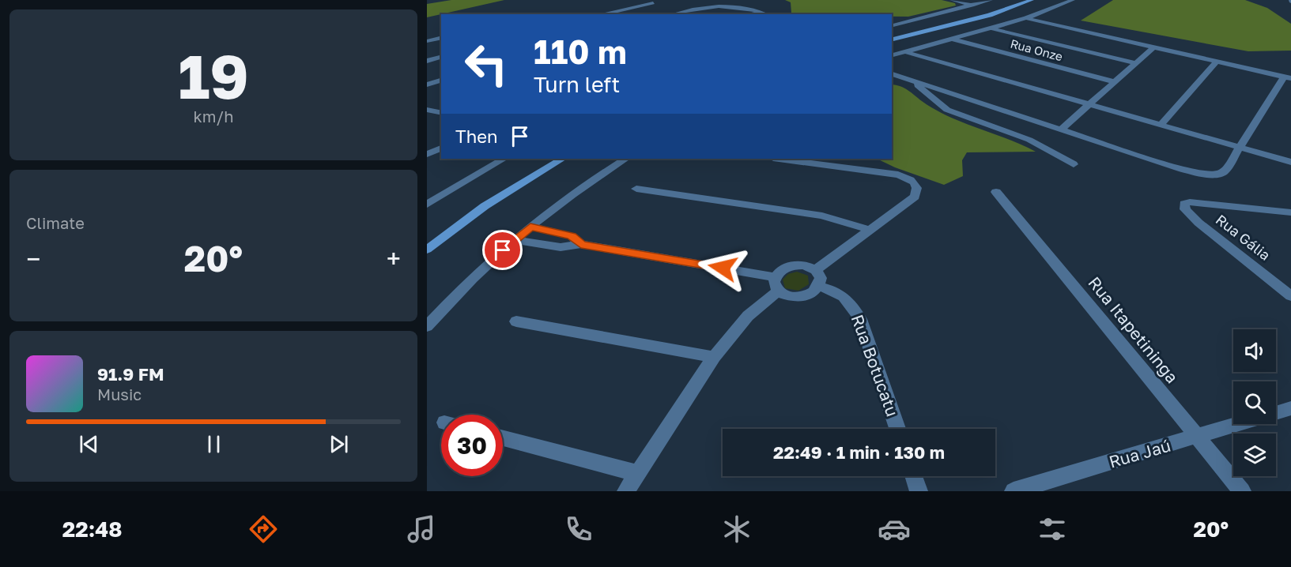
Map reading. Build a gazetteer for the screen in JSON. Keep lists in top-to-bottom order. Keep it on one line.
{"streets":{"street":["Rua Onze","Rua Gália","Rua Itapetininga","Rua Botucatu","Rua Jaú"]},"crossings":[["Rua Itapetininga","Rua Jaú"]],"page":{"tile":[["19","km/h"],"Climate"],"turn":["110 m","Turn left"],"then":"Then","heat":["−","20°","+"],"song":["91.9 FM","Music"],"limit":"30","trip":"22:49 · 1 min · 130 m","tabs":["22:48","20°"]}}
